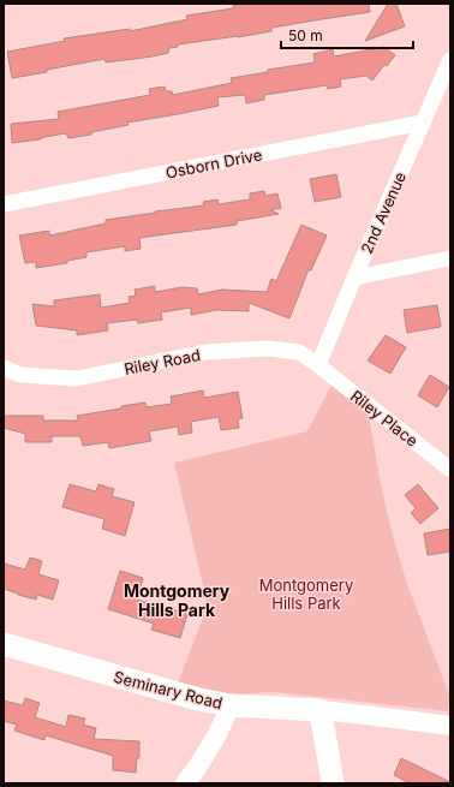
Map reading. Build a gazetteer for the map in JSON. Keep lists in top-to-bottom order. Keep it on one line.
{"streets":{"main road":["Seminary Road"],"street":["Osborn Drive","2nd Avenue","Riley Road","Riley Place"]},"crossings":[["Osborn Drive","2nd Avenue"],["2nd Avenue","Riley Road"],["2nd Avenue","Riley Place"],["Riley Road","Riley Place"]],"districts":["Montgomery Hills Park"],"parks":["Montgomery Hills Park"],"scale_bar":"50 m"}
